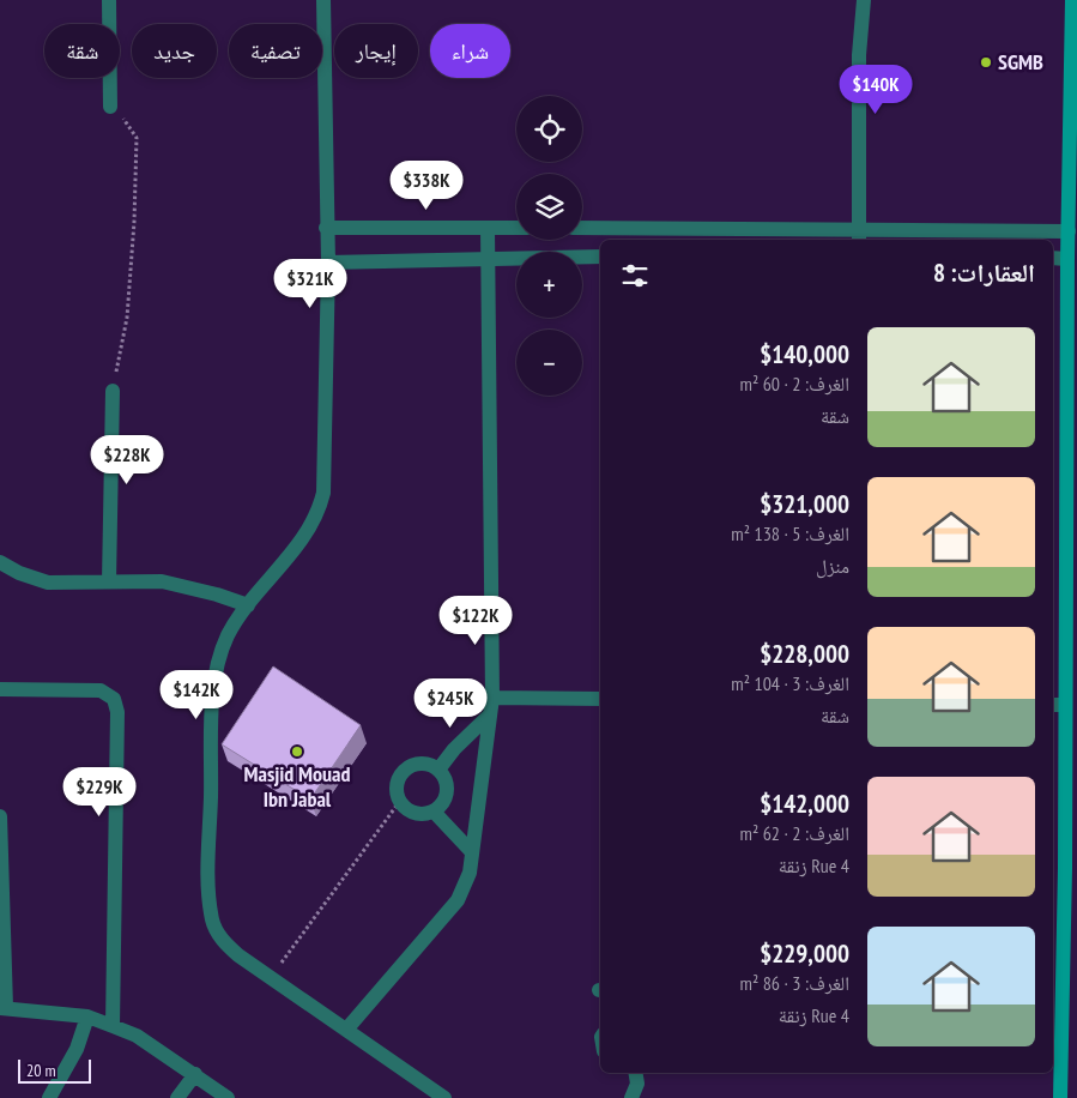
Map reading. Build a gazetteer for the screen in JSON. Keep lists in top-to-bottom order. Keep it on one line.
{"places":["SGMB","Masjid Mouad Ibn Jabal"],"scale_bar":"20 m","page":{"chip":["شراء","إيجار","تصفية","جديد","شقة"],"price":["$140K","$338K","$321K","$228K","$122K","$142K","$245K","$229K"],"map_buttons":["+","−"],"heading":"العقارات: 8","list":[{"name":"$140,000","note":"الغرف: 2 · 60 m² · شقة"},{"name":"$321,000","note":"الغرف: 5 · 138 m² · منزل"},{"name":"$228,000","note":"الغرف: 3 · 104 m² · شقة"},{"name":"$142,000","note":"الغرف: 2 · 62 m² · Rue 4 زنقة"},{"name":"$229,000","note":"الغرف: 3 · 86 m² · Rue 4 زنقة"}],"scale":"20 m"}}
